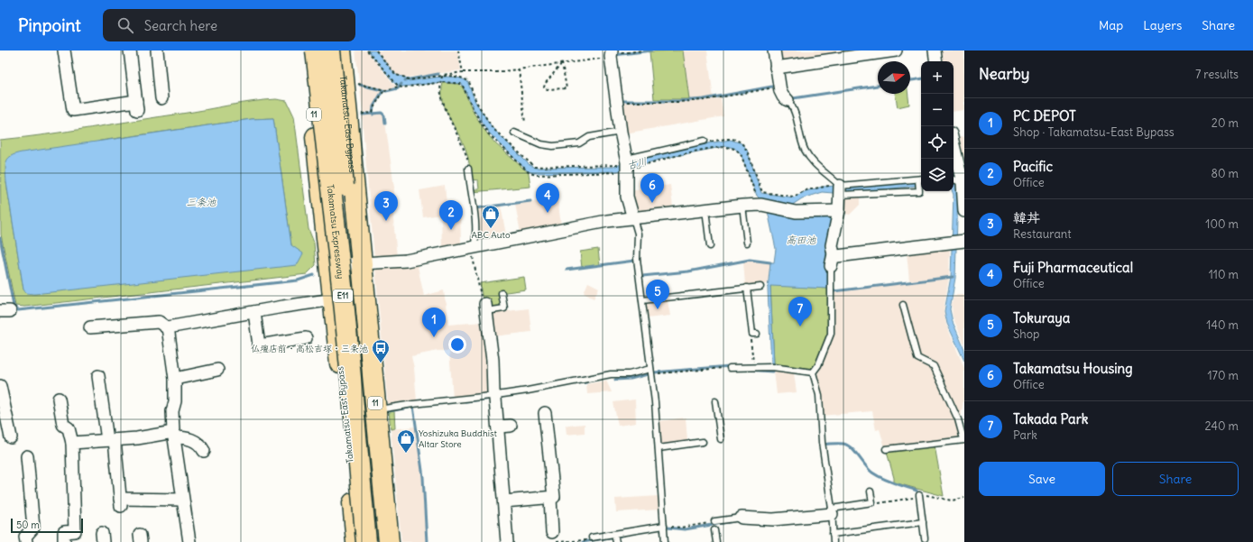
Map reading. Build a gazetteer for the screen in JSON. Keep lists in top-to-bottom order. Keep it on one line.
{"streets":{"highway":["11","Takamatsu-East Bypass","Takamatsu Expressway","E11"]},"water":["古川","三条池","高田池"],"places":{"shop":["ABC Auto","Yoshizuka Buddhist Altar Store"],"bus stop":["仏壇店前・高松吉塚・三条池"]},"scale_bar":"50 m","north":"right","page":{"header":"Pinpoint","search":"Search here","nav":["Map","Layers","Share"],"heading":["Nearby","7 results"],"map_buttons":["+","−"],"list":[{"mark":"1","name":"PC DEPOT","note":"Shop · Takamatsu-East Bypass","value":"20 m"},{"mark":"2","name":"Pacific","note":"Office","value":"80 m"},{"mark":"3","name":"韓丼","note":"Restaurant","value":"100 m"},{"mark":"4","name":"Fuji Pharmaceutical","note":"Office","value":"110 m"},{"mark":"5","name":"Tokuraya","note":"Shop","value":"140 m"},{"mark":"6","name":"Takamatsu Housing","note":"Office","value":"170 m"},{"mark":"7","name":"Takada Park","note":"Park","value":"240 m"}],"pins":["6","4","3","2","5","7","1"],"buttons":["Save","Share"],"scale":"50 m"}}
